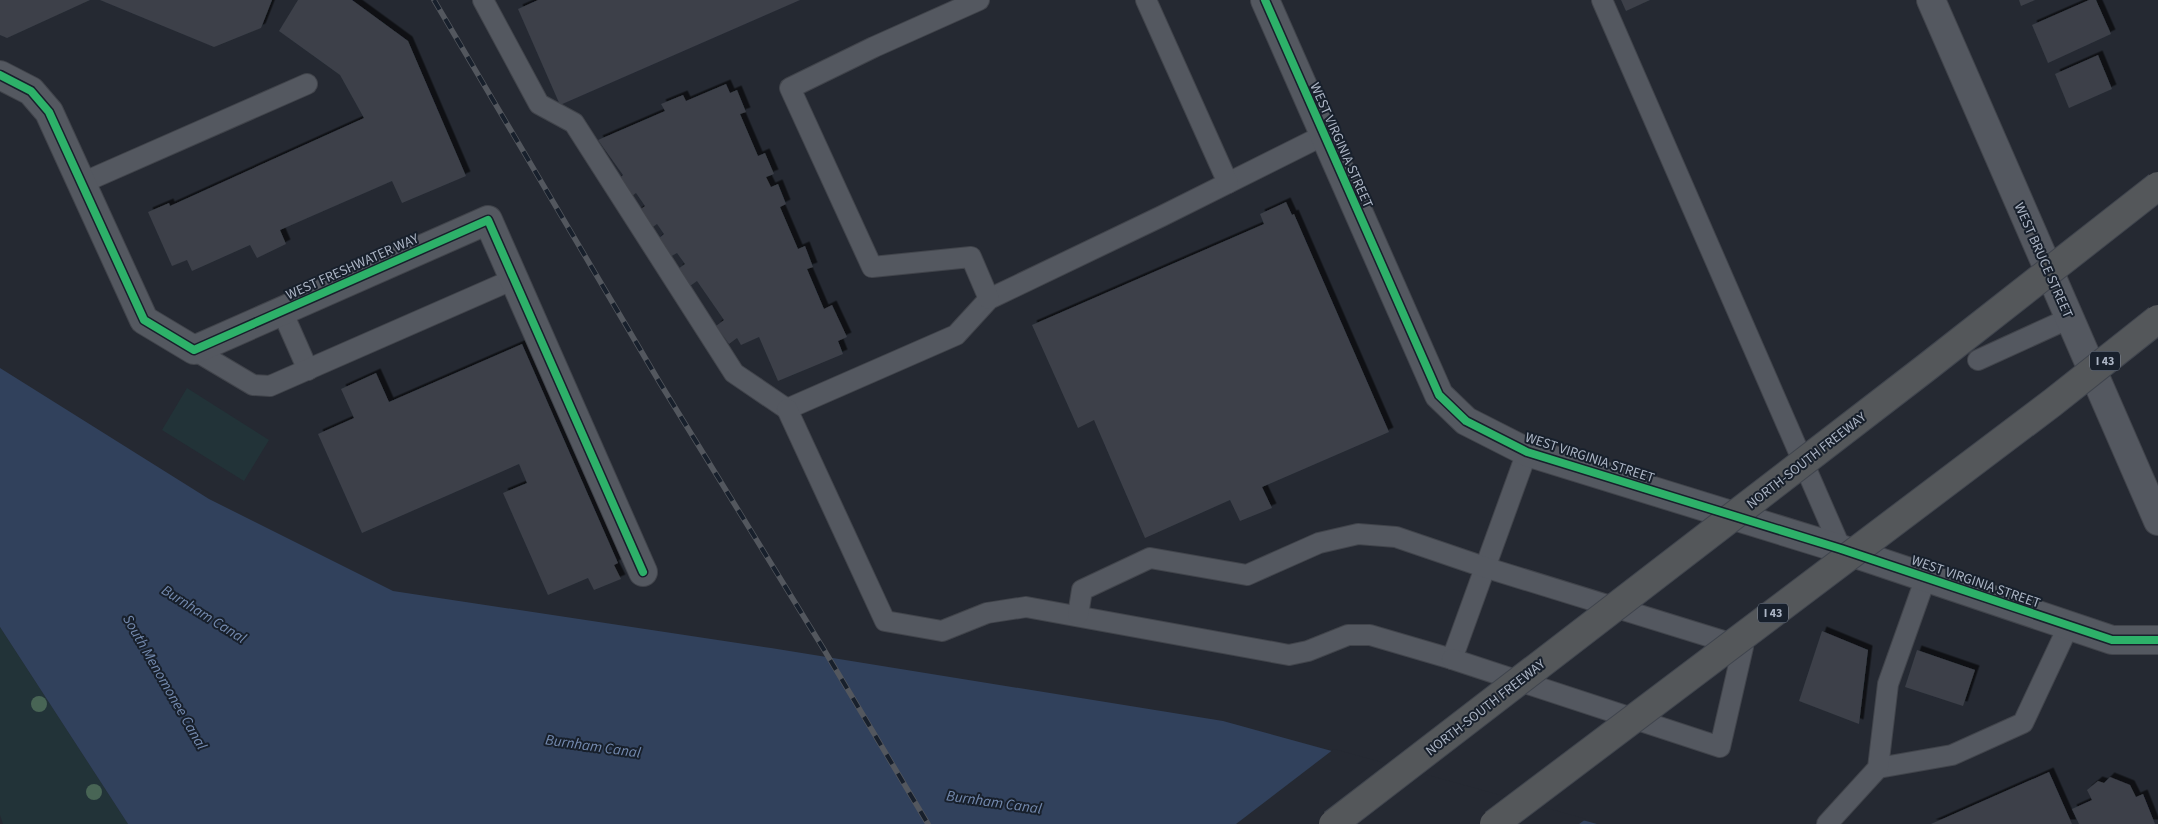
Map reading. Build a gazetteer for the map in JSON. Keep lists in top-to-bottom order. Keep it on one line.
{"streets":{"highway":["I 43","NORTH-SOUTH FREEWAY"],"street":["WEST VIRGINIA STREET","WEST BRUCE STREET","WEST FRESHWATER WAY"]},"water":["Burnham Canal","South Menomonee Canal"]}
